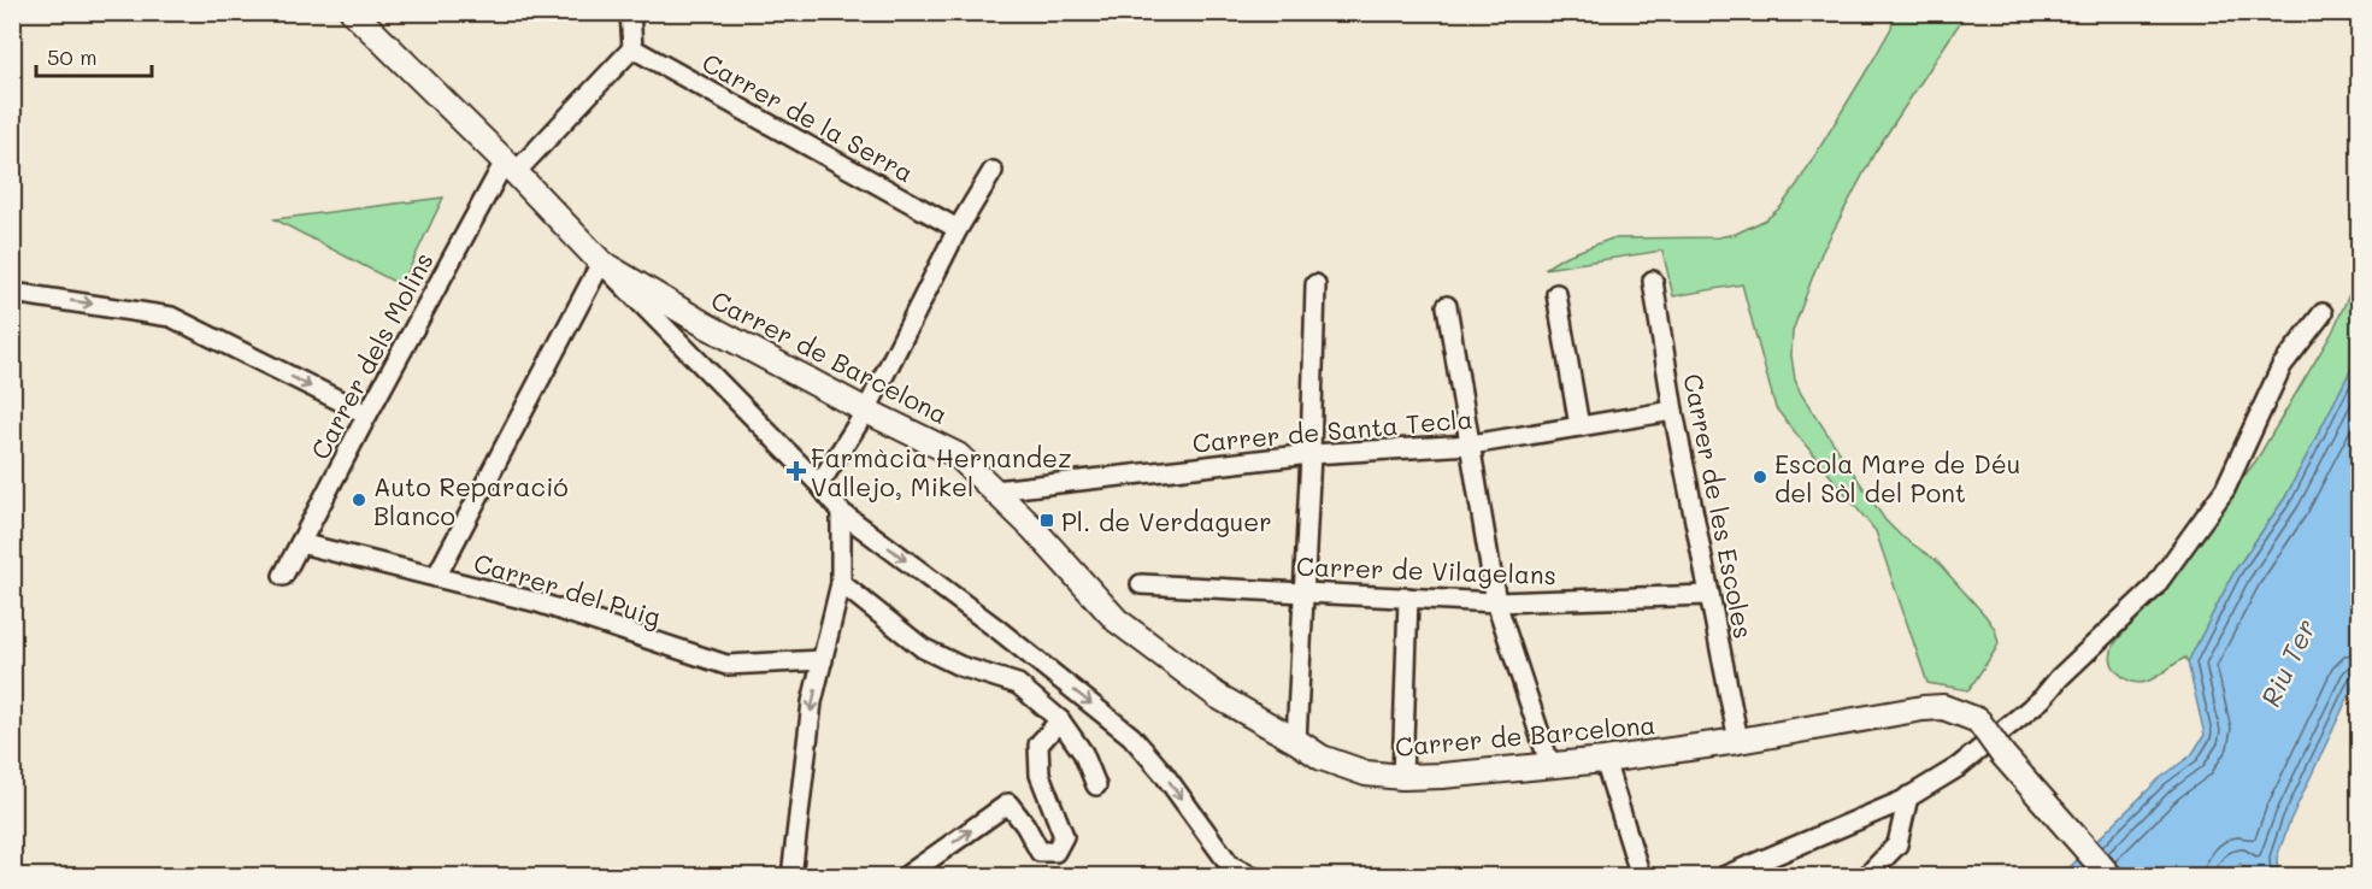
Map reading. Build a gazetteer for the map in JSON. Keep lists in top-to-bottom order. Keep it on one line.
{"streets":{"street":["Carrer de la Serra","Carrer dels Molins","Carrer de Barcelona","Carrer de Santa Tecla","Carrer de les Escoles","Carrer de Vilagelans","Carrer del Puig"]},"crossings":[["Carrer dels Molins","Carrer de Barcelona"],["Carrer dels Molins","Carrer del Puig"],["Carrer de Barcelona","Carrer de Santa Tecla"],["Carrer de Barcelona","Carrer de les Escoles"],["Carrer de Santa Tecla","Carrer de les Escoles"],["Carrer de les Escoles","Carrer de Vilagelans"]],"water":["Riu Ter"],"places":{"health":["Farmàcia Hernandez Vallejo, Mikel"],"other":["Escola Mare de Déu del Sòl del Pont","Auto Reparació Blanco"],"transit":["Pl. de Verdaguer"]},"scale_bar":"50 m"}
